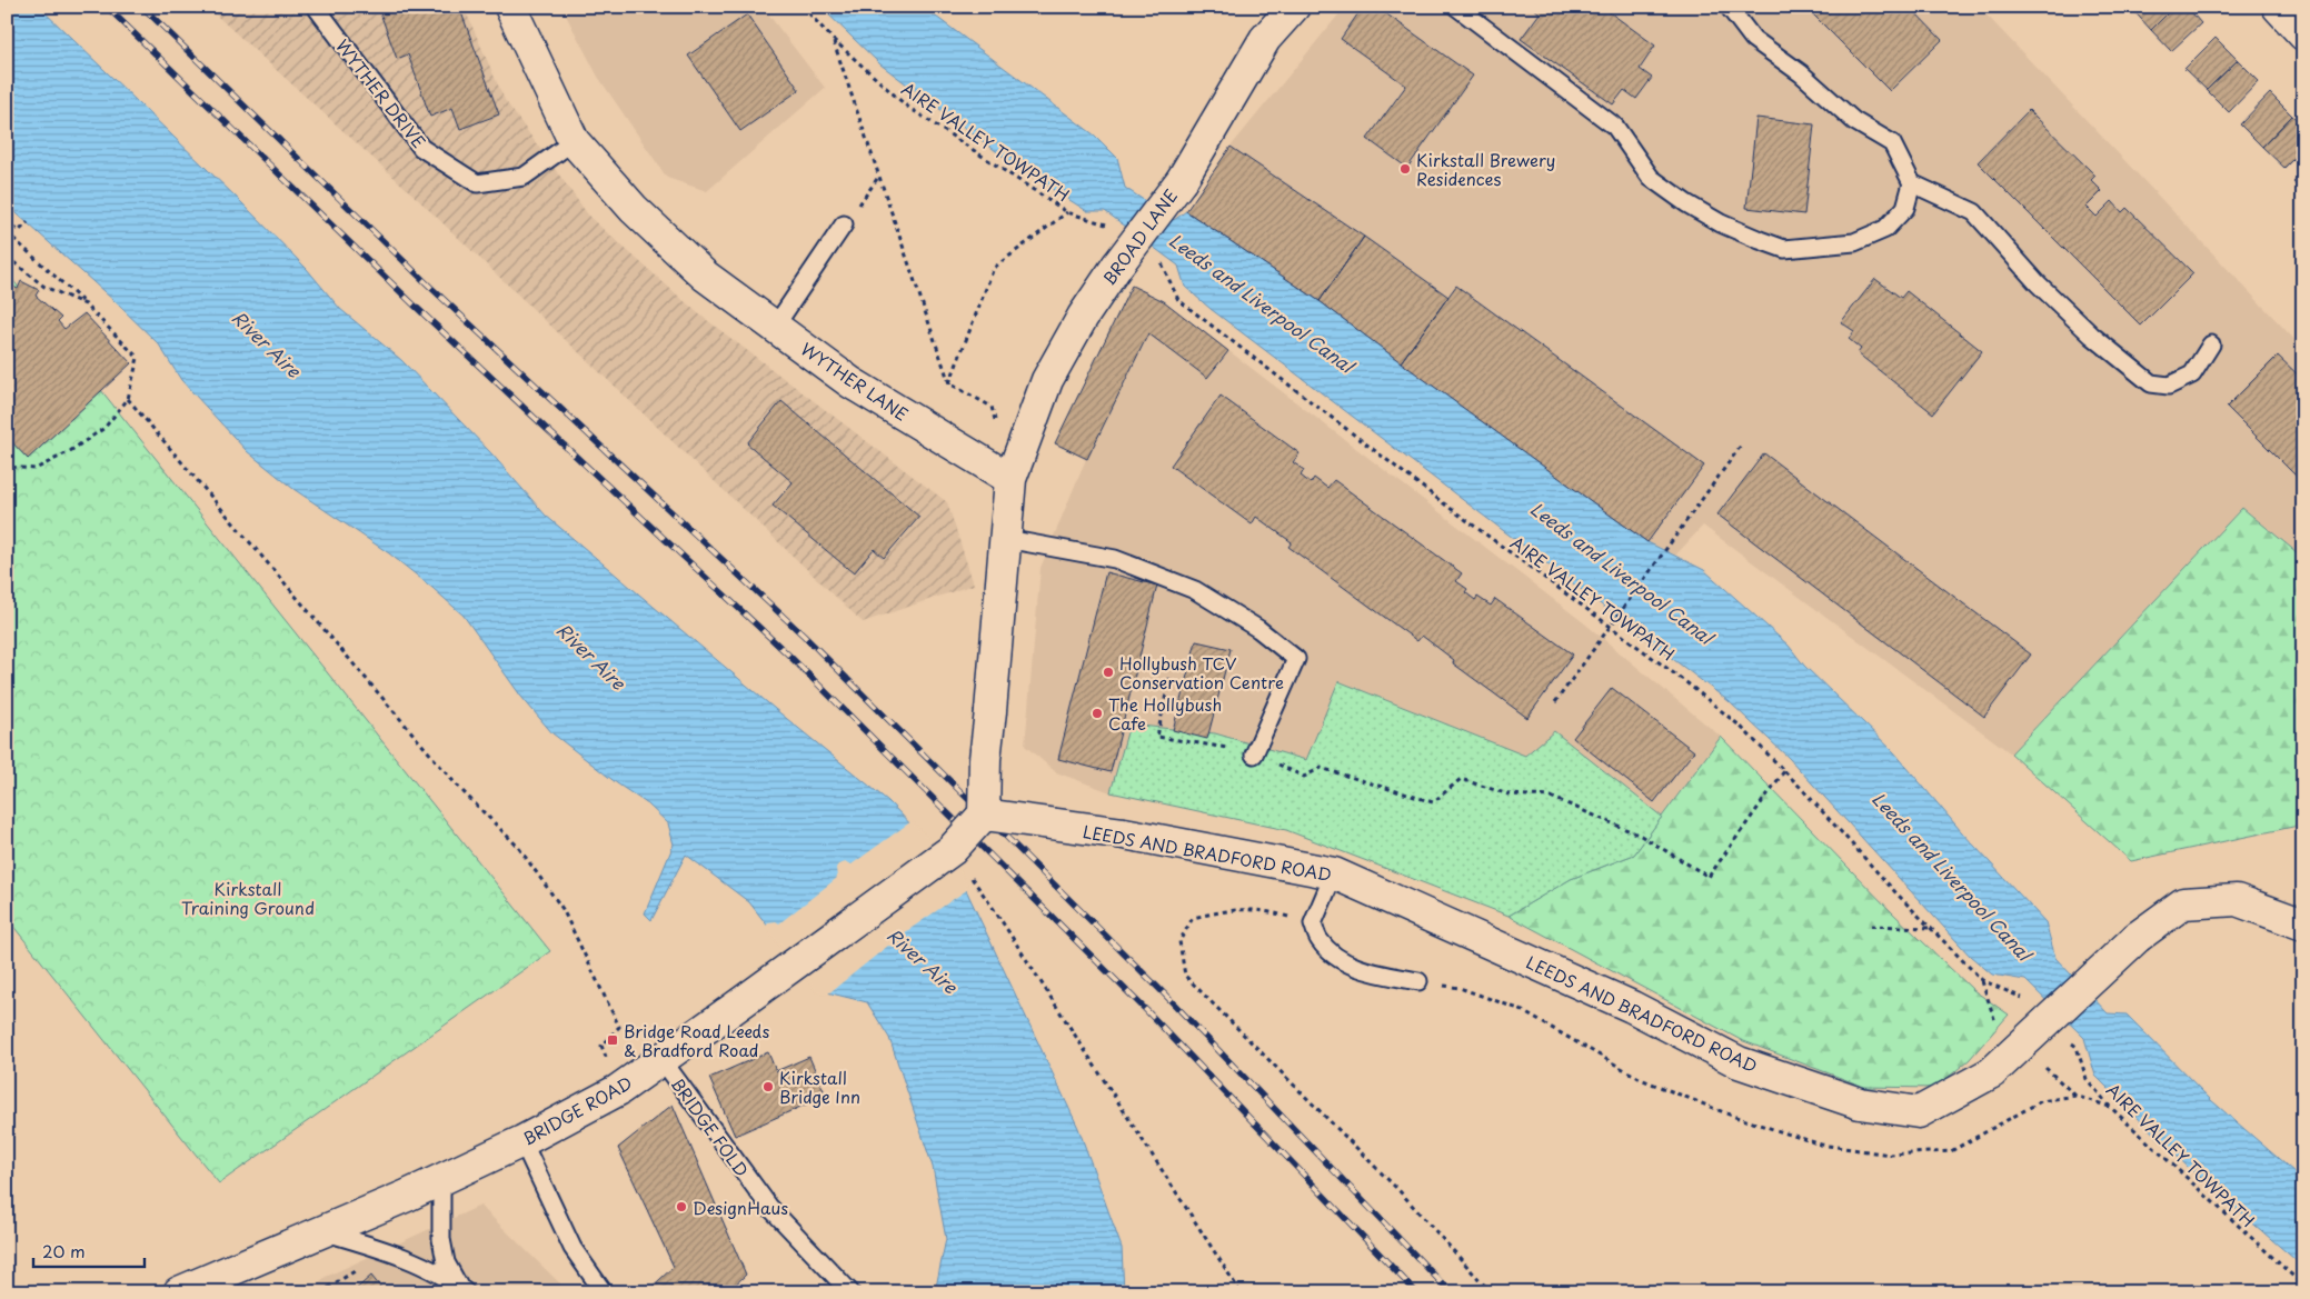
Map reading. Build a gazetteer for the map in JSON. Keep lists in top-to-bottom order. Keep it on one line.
{"streets":{"main road":["BROAD LANE","WYTHER LANE","LEEDS AND BRADFORD ROAD","BRIDGE ROAD"],"lane":["WYTHER DRIVE","BRIDGE FOLD"],"path":["AIRE VALLEY TOWPATH"]},"crossings":[["WYTHER DRIVE","WYTHER LANE"],["BROAD LANE","WYTHER LANE"],["LEEDS AND BRADFORD ROAD","BRIDGE ROAD"],["BRIDGE ROAD","BRIDGE FOLD"]],"water":["Leeds and Liverpool Canal","River Aire"],"parks":["Kirkstall Training Ground"],"places":{"other":["Kirkstall Brewery Residences","Hollybush TCV Conservation Centre","The Hollybush Cafe","Kirkstall Bridge Inn","DesignHaus"],"transit":["Bridge Road Leeds & Bradford Road"]},"scale_bar":"20 m"}
